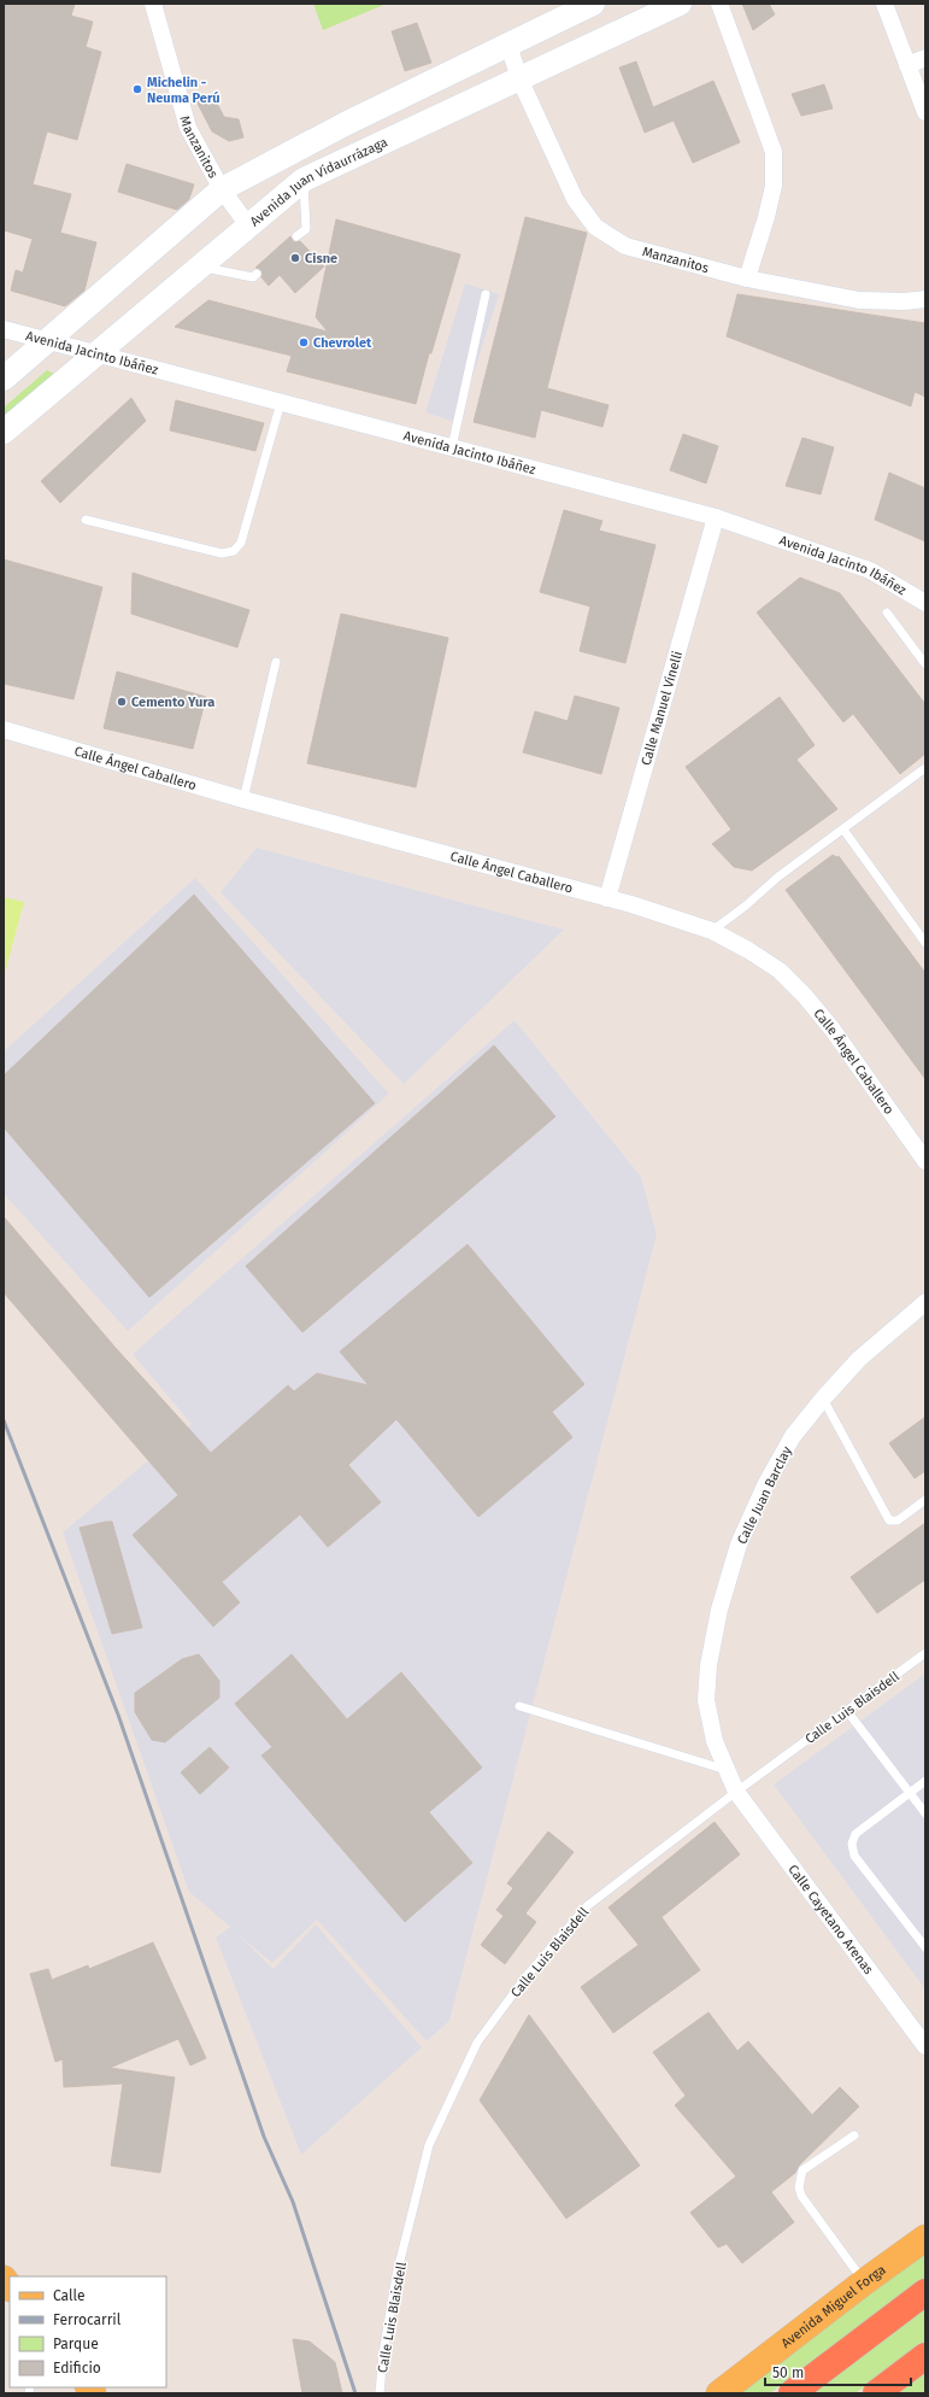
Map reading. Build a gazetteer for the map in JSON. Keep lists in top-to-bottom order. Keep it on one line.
{"streets":{"main road":["Avenida Juan Vidaurrázaga","Avenida Miguel Forga"],"street":["Manzanitos","Avenida Jacinto Ibáñez","Calle Manuel Vinelli","Calle Ángel Caballero","Calle Juan Barclay","Calle Cayetano Arenas"],"lane":["Calle Luis Blaisdell"]},"crossings":[["Manzanitos","Avenida Juan Vidaurrázaga"],["Avenida Juan Vidaurrázaga","Avenida Jacinto Ibáñez"],["Avenida Jacinto Ibáñez","Calle Manuel Vinelli"],["Calle Manuel Vinelli","Calle Ángel Caballero"],["Calle Juan Barclay","Calle Luis Blaisdell"],["Calle Juan Barclay","Calle Cayetano Arenas"],["Calle Luis Blaisdell","Calle Cayetano Arenas"]],"places":["Michelin - Neuma Perú","Cisne","Chevrolet","Cemento Yura"],"legend":["Calle","Ferrocarril","Parque","Edificio"],"scale_bar":"50 m"}
